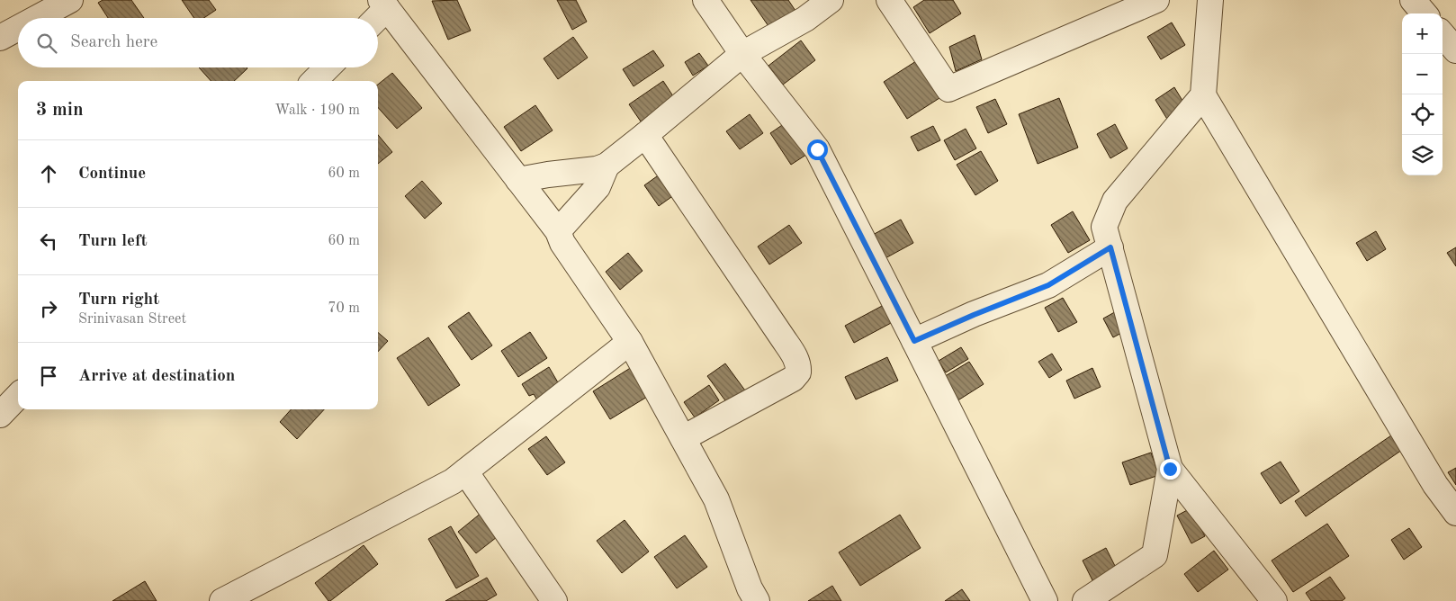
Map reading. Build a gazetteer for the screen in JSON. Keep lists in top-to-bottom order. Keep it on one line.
{"page":{"map_buttons":["+","−"],"search":"Search here","heading":["3 min","Walk · 190 m"],"list":[["Continue","60 m"],["Turn left","60 m"],["Turn right","Srinivasan Street","70 m"],"Arrive at destination"]}}
